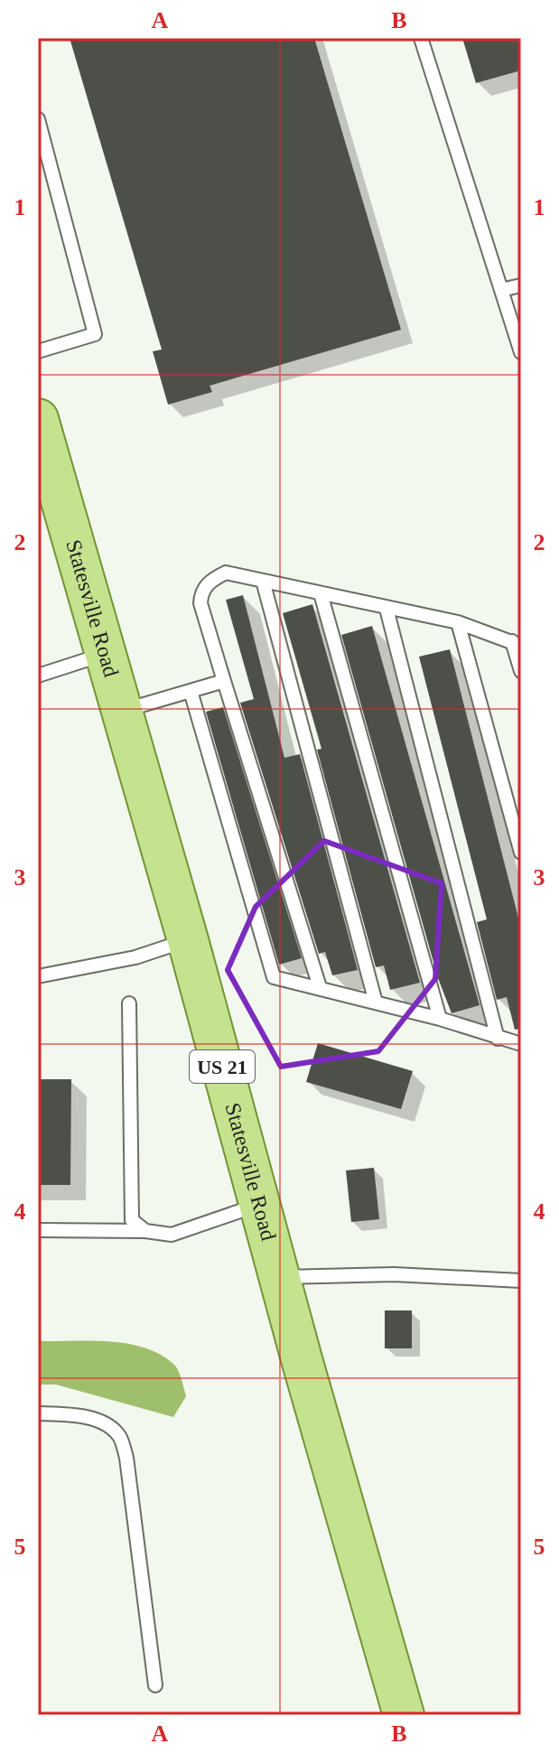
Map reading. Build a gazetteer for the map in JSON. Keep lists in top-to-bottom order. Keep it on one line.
{"streets":{"main road":["Statesville Road","US 21"]},"grid":{"columns":["A","B"],"rows":["1","2","3","4","5"]}}
